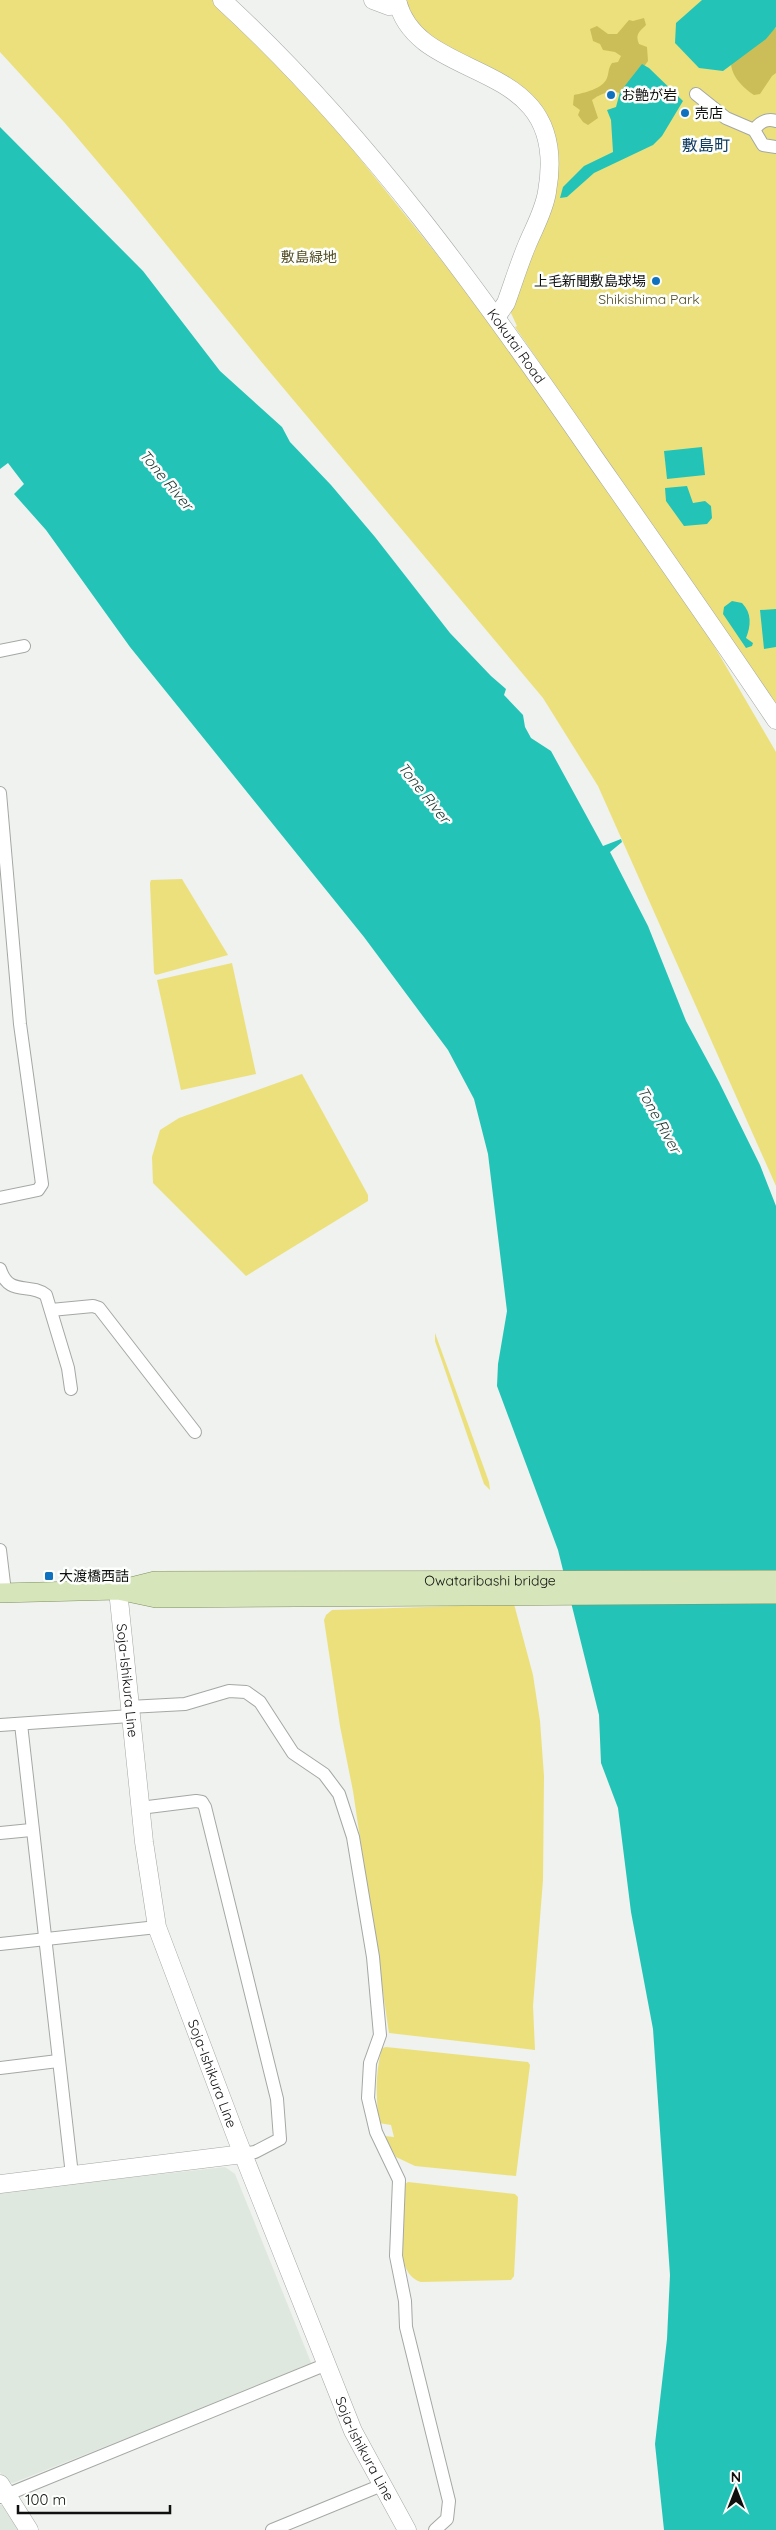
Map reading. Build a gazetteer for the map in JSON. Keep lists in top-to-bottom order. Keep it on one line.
{"streets":{"main road":["Owataribashi bridge"],"street":["Kokutai Road","Soja-Ishikura Line"]},"districts":["敷島町"],"water":["Tone River"],"parks":["敷島緑地","Shikishima Park"],"places":{"other":["お艶が岩","売店","上毛新聞敷島球場"],"transit":["大渡橋西詰"]},"scale_bar":"100 m","north":"top"}
